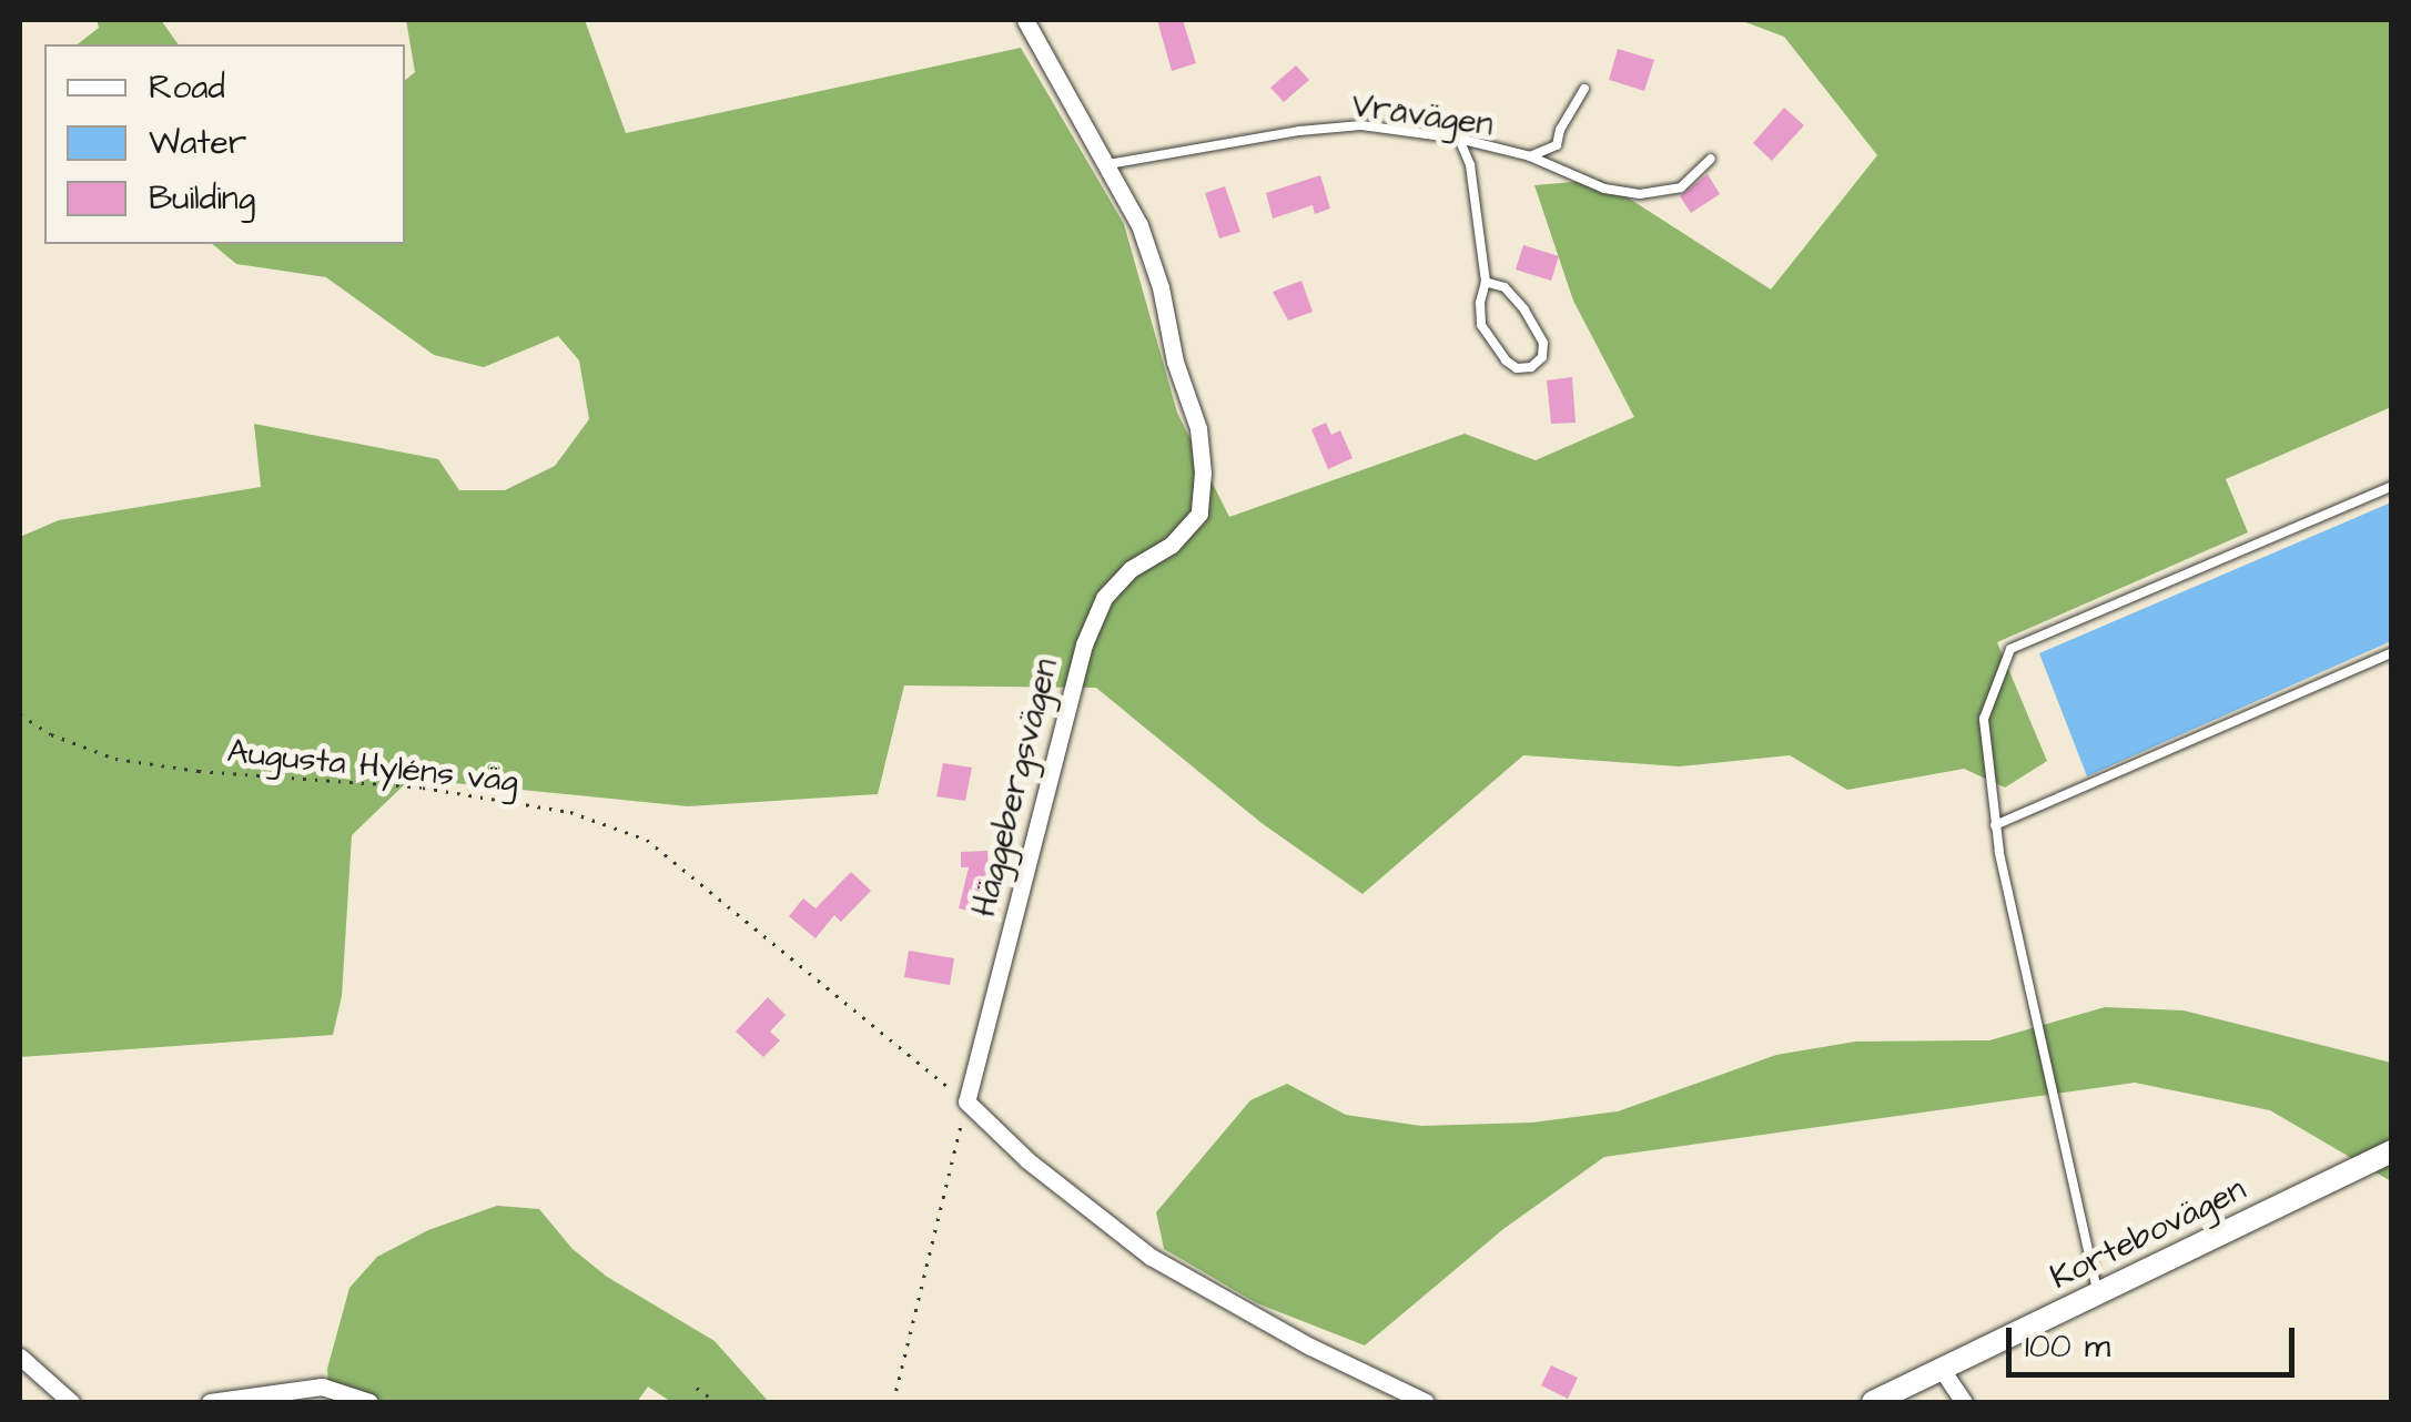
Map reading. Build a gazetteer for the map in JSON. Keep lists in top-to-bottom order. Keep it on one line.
{"streets":{"street":["Häggebergsvägen","Kortebovägen"],"lane":["Vråvägen"],"path":["Augusta Hyléns väg"]},"crossings":[["Vråvägen","Häggebergsvägen"],["Augusta Hyléns väg","Häggebergsvägen"]],"legend":["Road","Water","Building"],"scale_bar":"100 m"}
